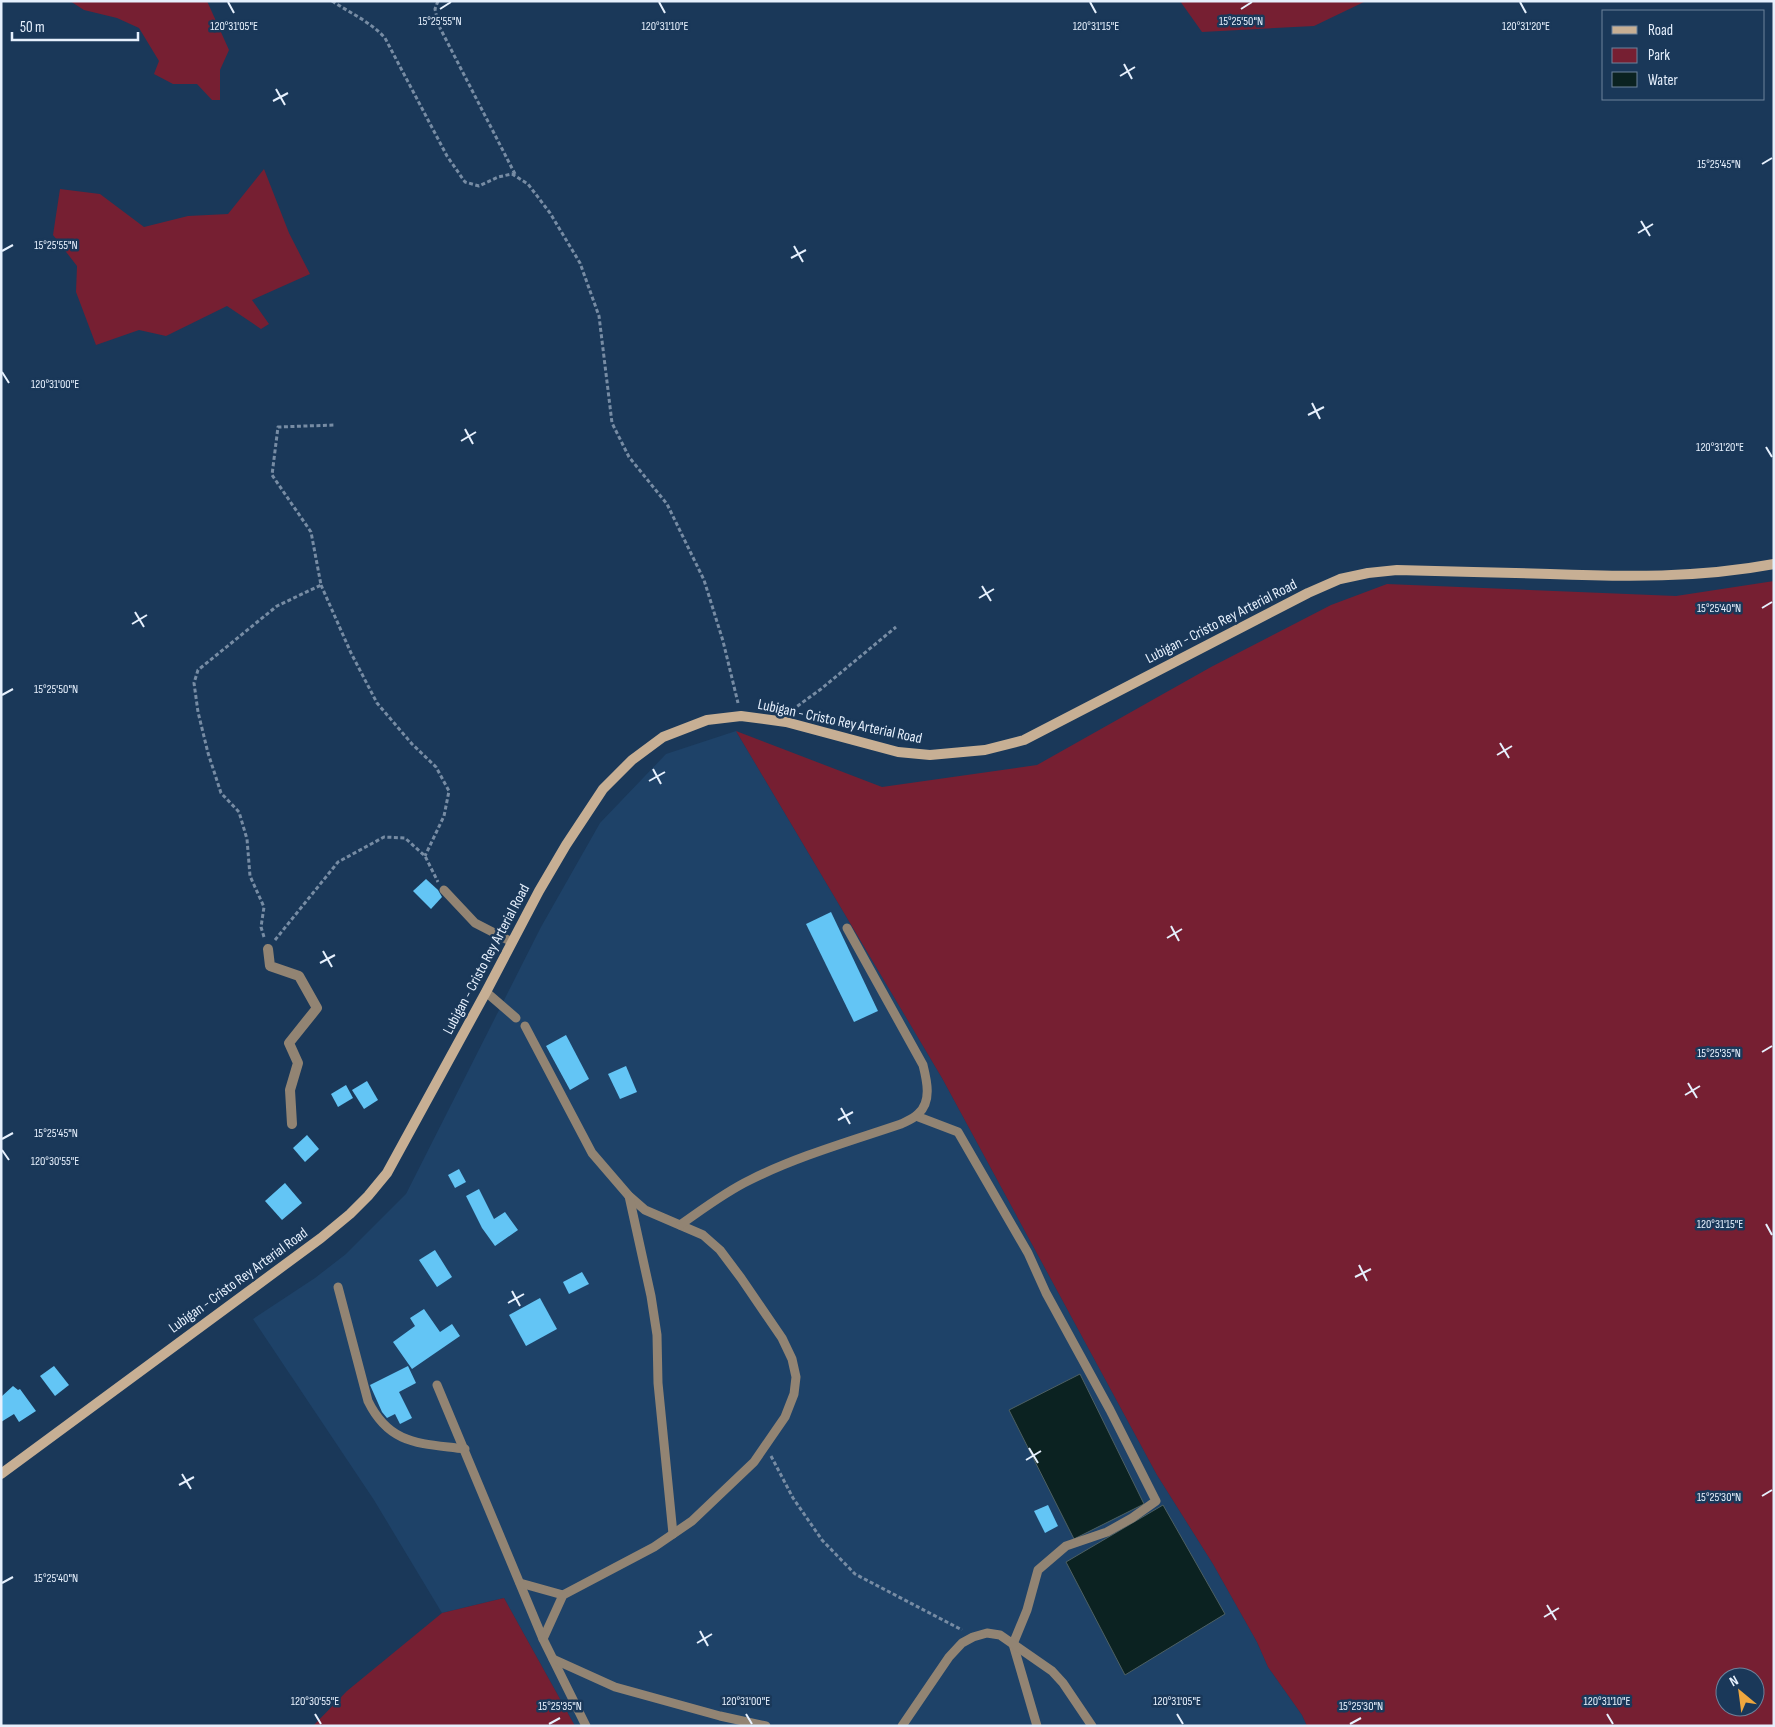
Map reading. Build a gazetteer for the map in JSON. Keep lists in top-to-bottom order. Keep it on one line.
{"streets":{"main road":["Lubigan - Cristo Rey Arterial Road"]},"legend":["Road","Park","Water"],"scale_bar":"50 m","north":"top left","coordinates":["15°25'55\"N","15°25'50\"N","120°31'05\"E","120°31'10\"E","120°31'15\"E","120°31'20\"E","15°25'45\"N","120°31'00\"E","15°25'40\"N","15°25'35\"N","120°30'55\"E","15°25'30\"N"]}
